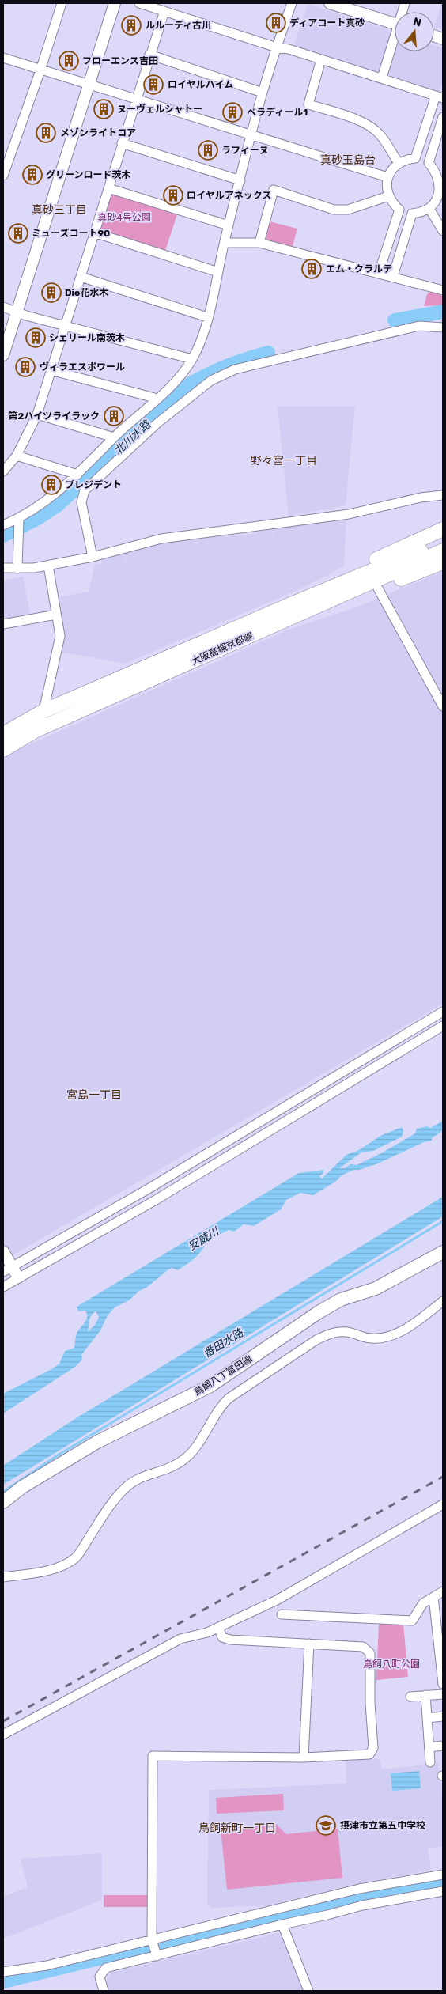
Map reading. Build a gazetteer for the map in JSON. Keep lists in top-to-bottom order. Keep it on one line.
{"streets":{"main road":["大阪高槻京都線","鳥飼八丁富田線"]},"districts":["真砂玉島台","真砂三丁目","野々宮一丁目","宮島一丁目","鳥飼新町一丁目"],"water":["北川水路","安威川","番田水路"],"parks":["真砂4号公園","鳥飼八町公園"],"places":{"building":["ディアコート真砂","ルルーディ古川","フローエンス吉田","ロイヤルハイム","ヌーヴェルシャトー","ベラディール1","メゾンライトコア","ラフィーヌ","グリーンロード茨木","ロイヤルアネックス","ミューズコート90","エム・クラルテ","Dio花水木","シェリール南茨木","ヴィラエスポワール","第2ハイツライラック","プレジデント"],"school or university":["摂津市立第五中学校"]},"north":"top"}
